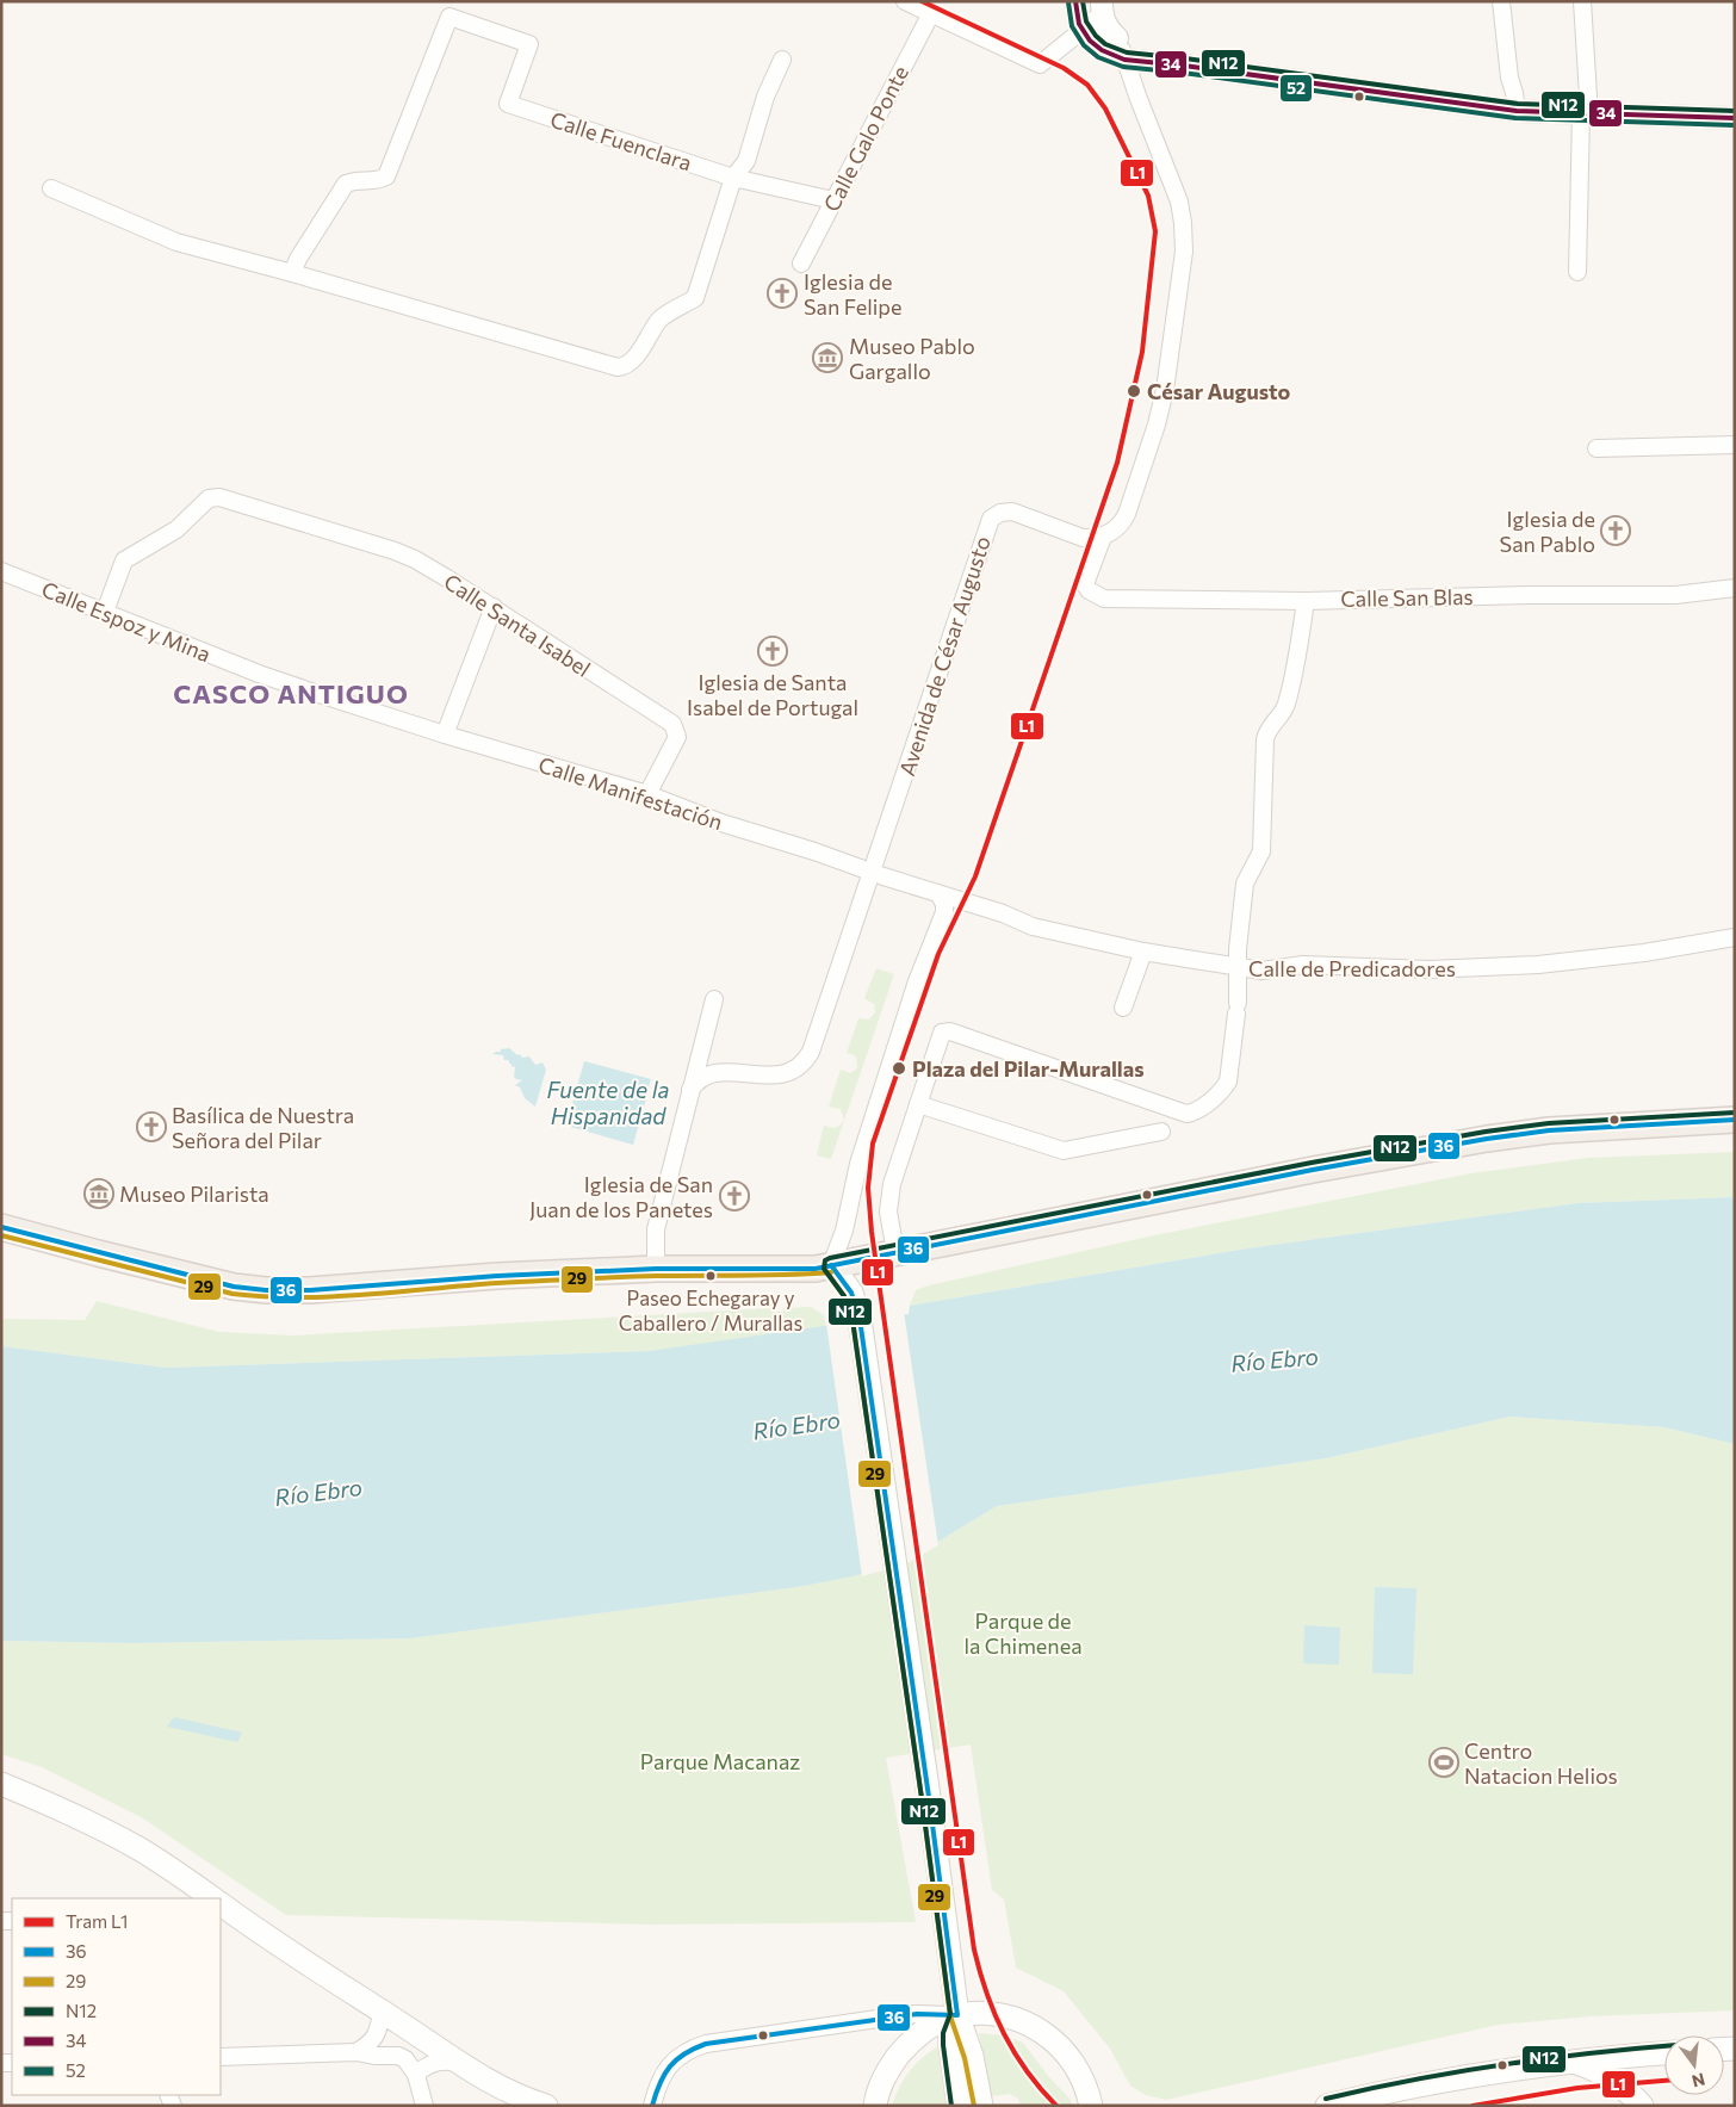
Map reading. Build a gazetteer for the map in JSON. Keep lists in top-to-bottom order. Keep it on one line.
{"streets":{"street":["Calle Galo Ponte","Calle Fuenclara","Calle San Blas","Calle Espoz y Mina","Calle Santa Isabel","Avenida de César Augusto","Calle Manifestación","Calle de Predicadores"]},"crossings":[["Calle Galo Ponte","Calle Fuenclara"],["Calle San Blas","Avenida de César Augusto"],["Calle Espoz y Mina","Calle Santa Isabel"],["Calle Espoz y Mina","Calle Manifestación"],["Calle Santa Isabel","Calle Manifestación"],["Avenida de César Augusto","Calle Manifestación"],["Calle Manifestación","Calle de Predicadores"]],"districts":["CASCO ANTIGUO"],"water":["Fuente de la Hispanidad","Río Ebro"],"parks":["Parque de la Chimenea","Parque Macanaz"],"places":{"church":["Iglesia de San Felipe","Iglesia de San Pablo","Iglesia de Santa Isabel de Portugal","Basílica de Nuestra Señora del Pilar","Iglesia de San Juan de los Panetes"],"museum":["Museo Pablo Gargallo","Museo Pilarista"],"other":["César Augusto","Plaza del Pilar-Murallas","Paseo Echegaray y Caballero / Murallas"],"sports":["Centro Natacion Helios"]},"lines":["tram line L1","transit line N12","transit line 34","transit line 52","transit line 36","transit line 29"],"legend":["Tram L1","36","29","N12","34","52"],"north":"bottom"}
